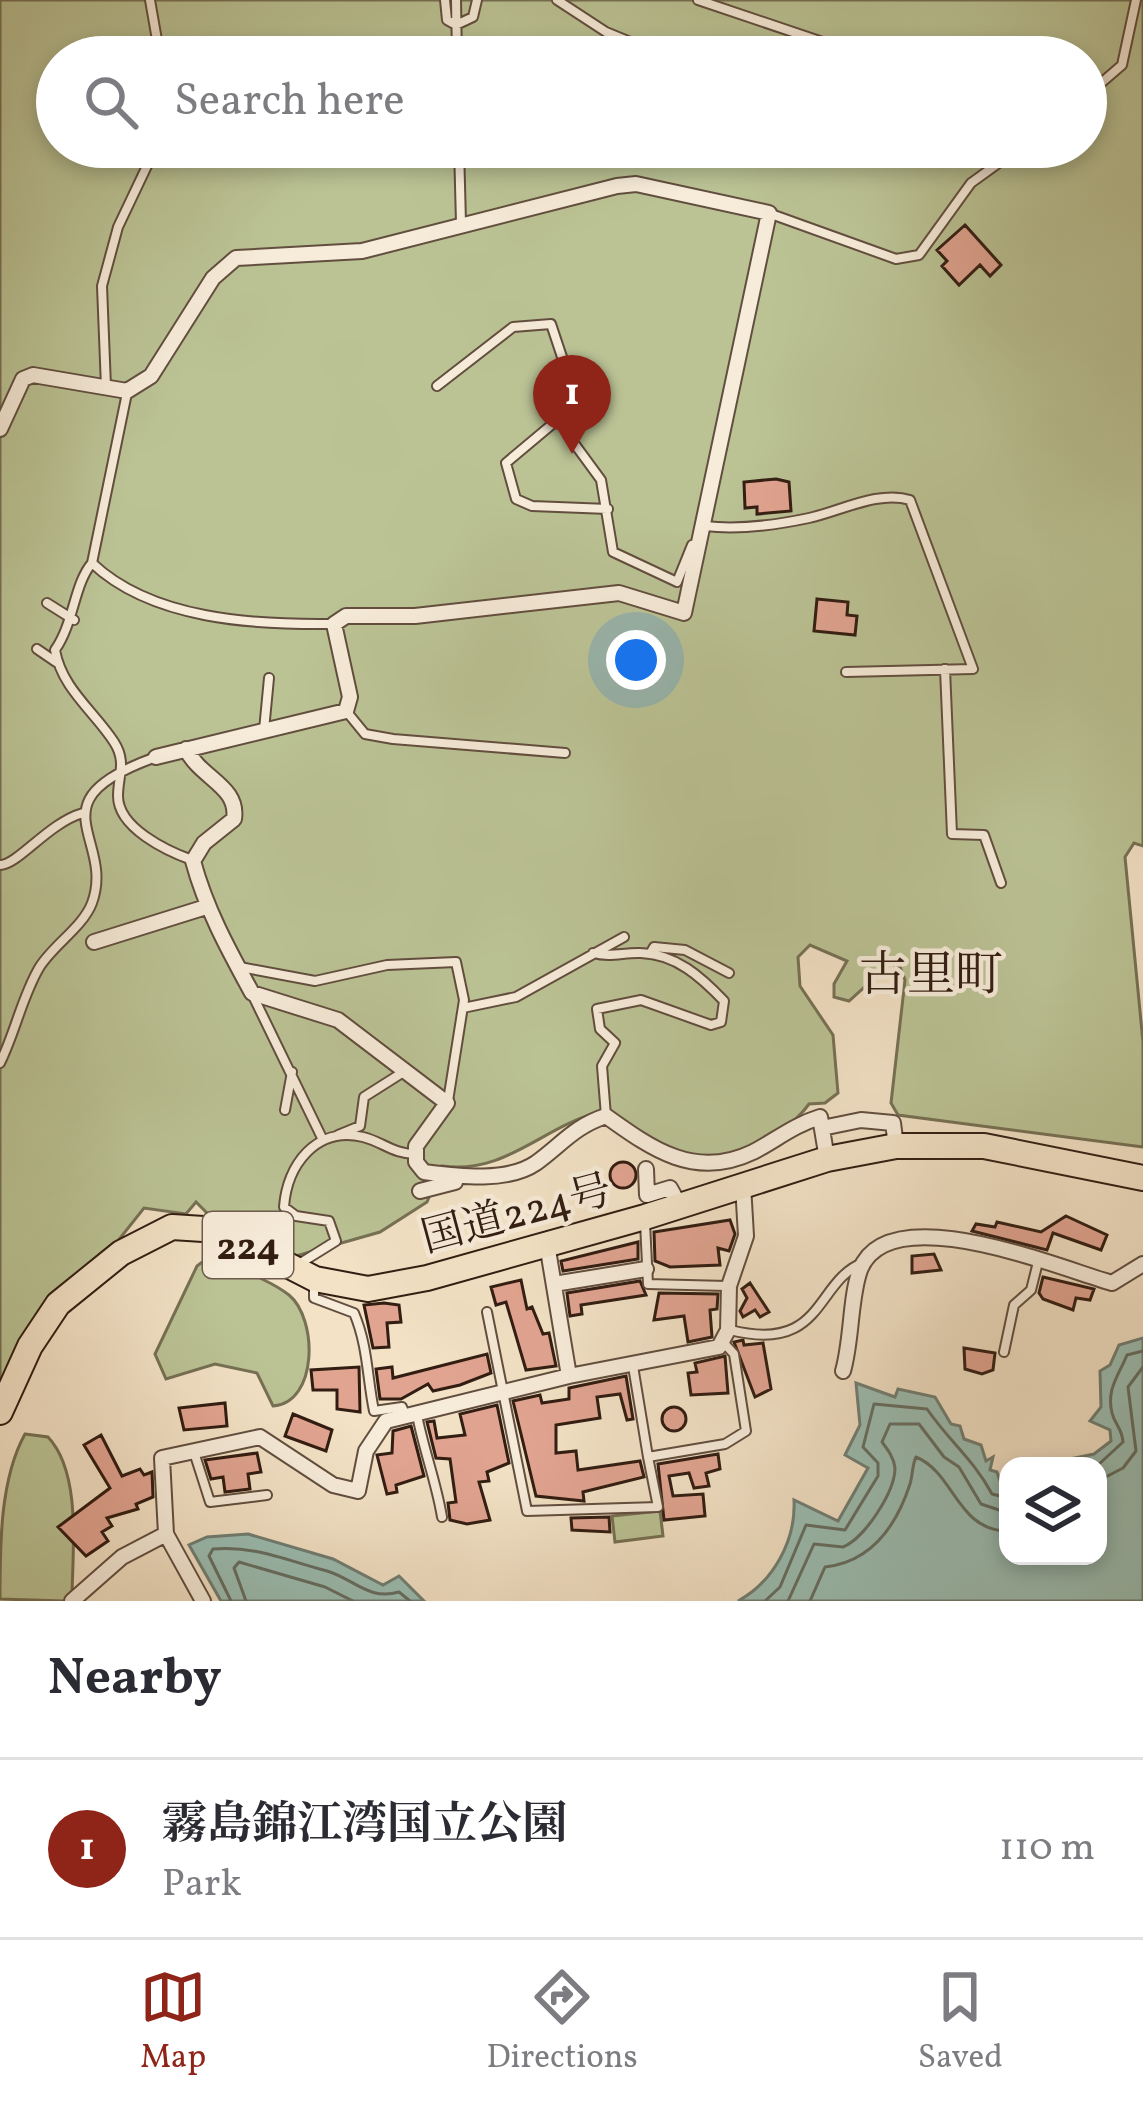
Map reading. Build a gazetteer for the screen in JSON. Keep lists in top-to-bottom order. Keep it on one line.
{"streets":{"highway":["国道224号","224"]},"districts":["古里町"],"page":{"search":"Search here","pins":"1","heading":"Nearby","list":[{"mark":"1","name":"霧島錦江湾国立公園","note":"Park","value":"110 m"}],"nav":["Map","Directions","Saved"]}}
